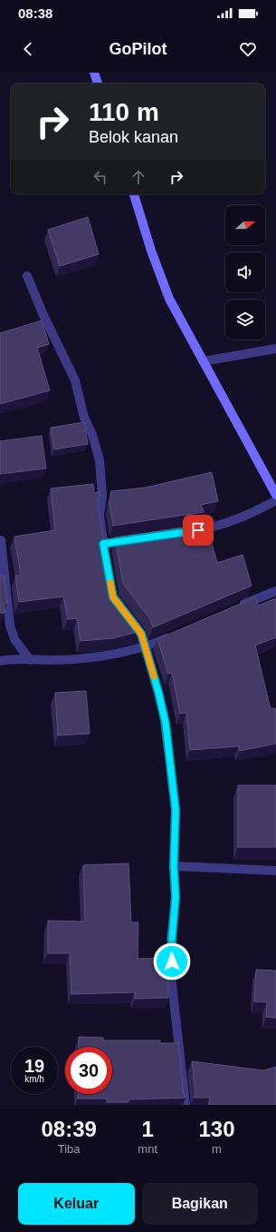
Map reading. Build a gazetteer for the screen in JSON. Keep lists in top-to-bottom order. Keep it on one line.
{"north":"right","page":{"status":"08:38","header":"GoPilot","turn":["110 m","Belok kanan"],"speed":"19 km/h","limit":"30","eta":["08:39","Tiba","1","mnt","130","m"],"buttons":["Keluar","Bagikan"]}}
